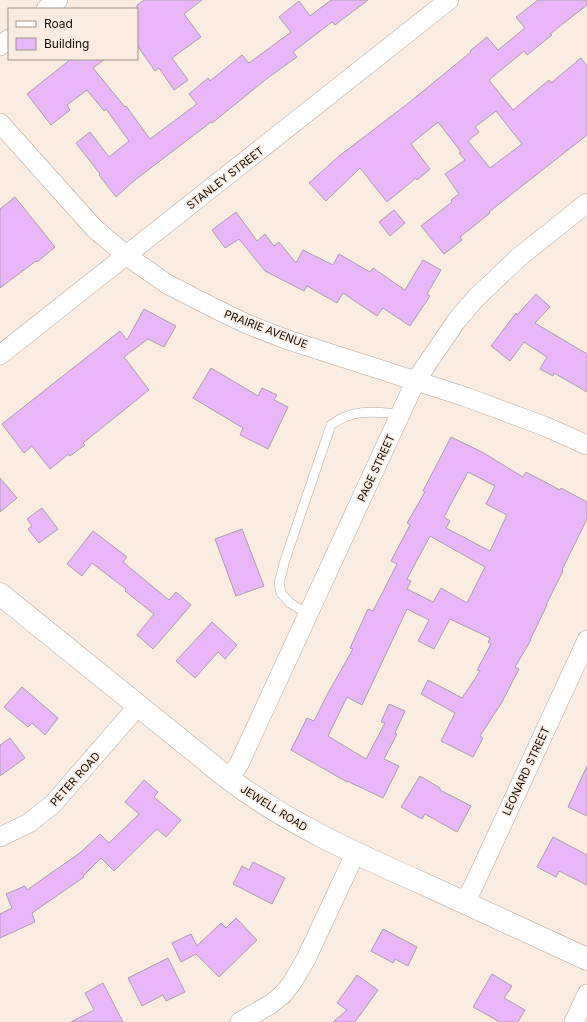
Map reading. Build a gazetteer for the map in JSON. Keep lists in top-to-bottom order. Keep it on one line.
{"streets":{"street":["STANLEY STREET","PRAIRIE AVENUE","PAGE STREET","LEONARD STREET","PETER ROAD","JEWELL ROAD"]},"crossings":[["STANLEY STREET","PRAIRIE AVENUE"],["PRAIRIE AVENUE","PAGE STREET"],["PAGE STREET","JEWELL ROAD"],["LEONARD STREET","JEWELL ROAD"],["PETER ROAD","JEWELL ROAD"]],"legend":["Road","Building"]}
